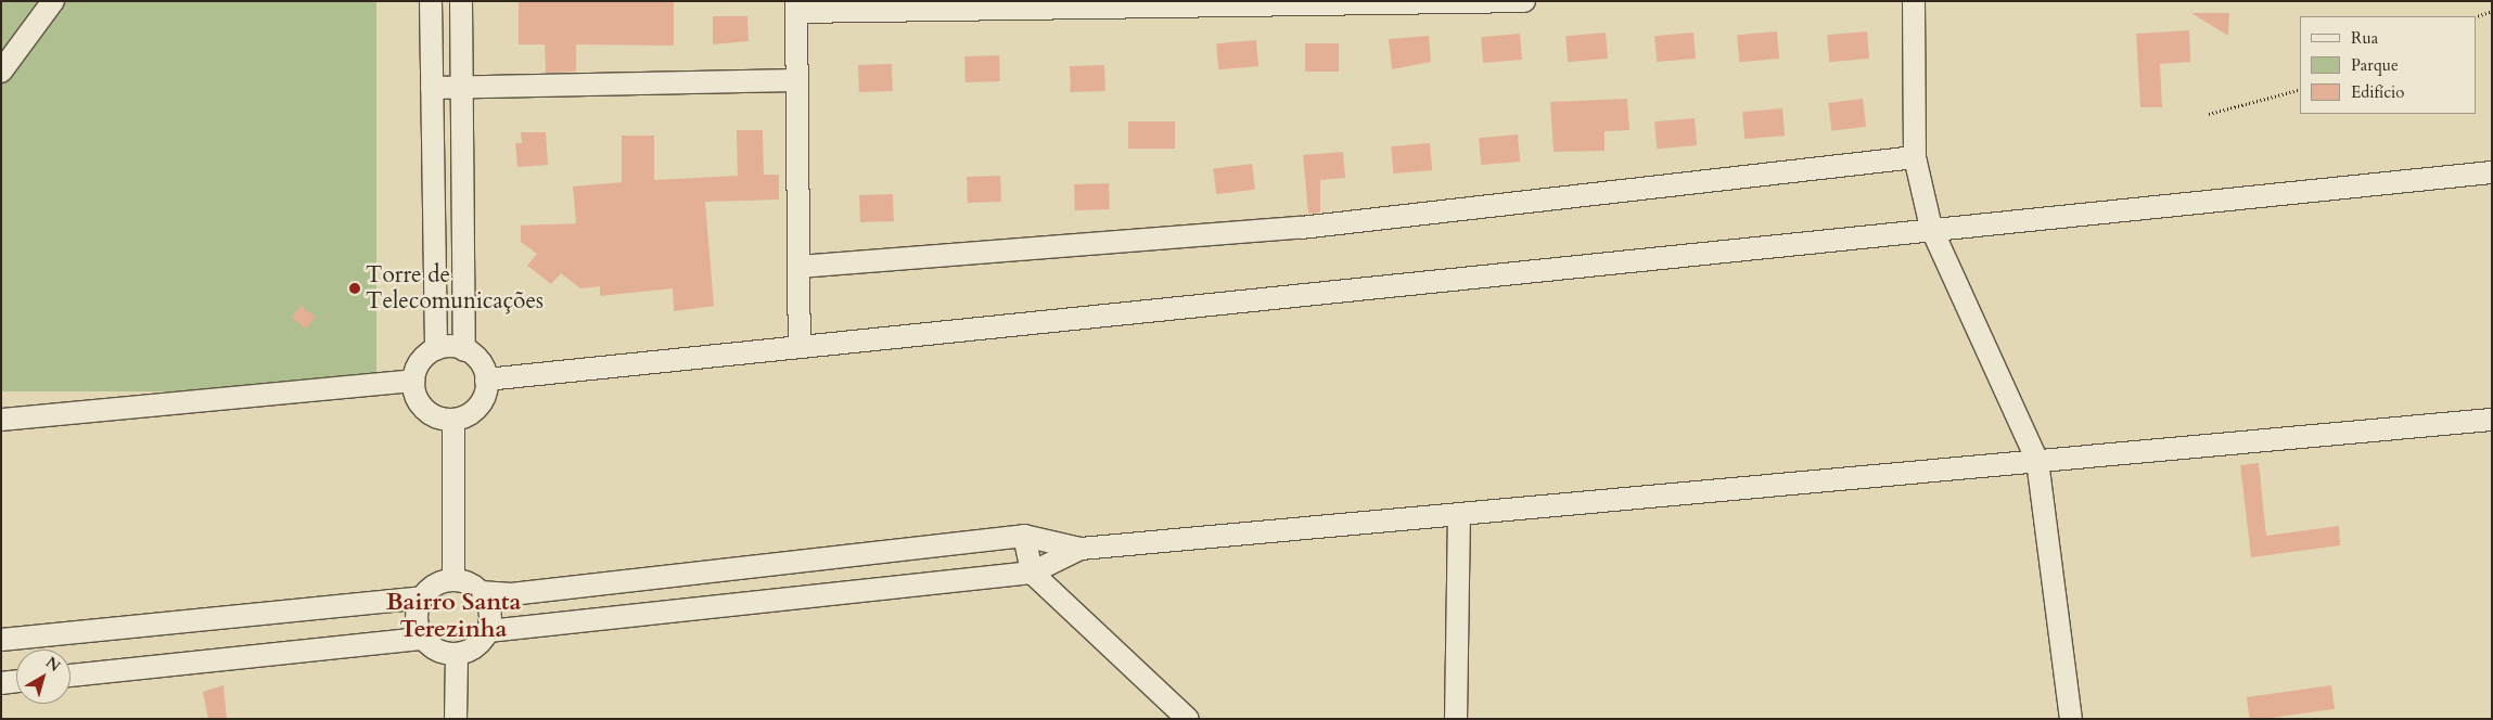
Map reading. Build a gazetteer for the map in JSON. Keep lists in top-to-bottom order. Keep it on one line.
{"districts":["Bairro Santa Terezinha"],"places":["Torre de Telecomunicações"],"legend":["Rua","Parque","Edifício"],"north":"top right"}
